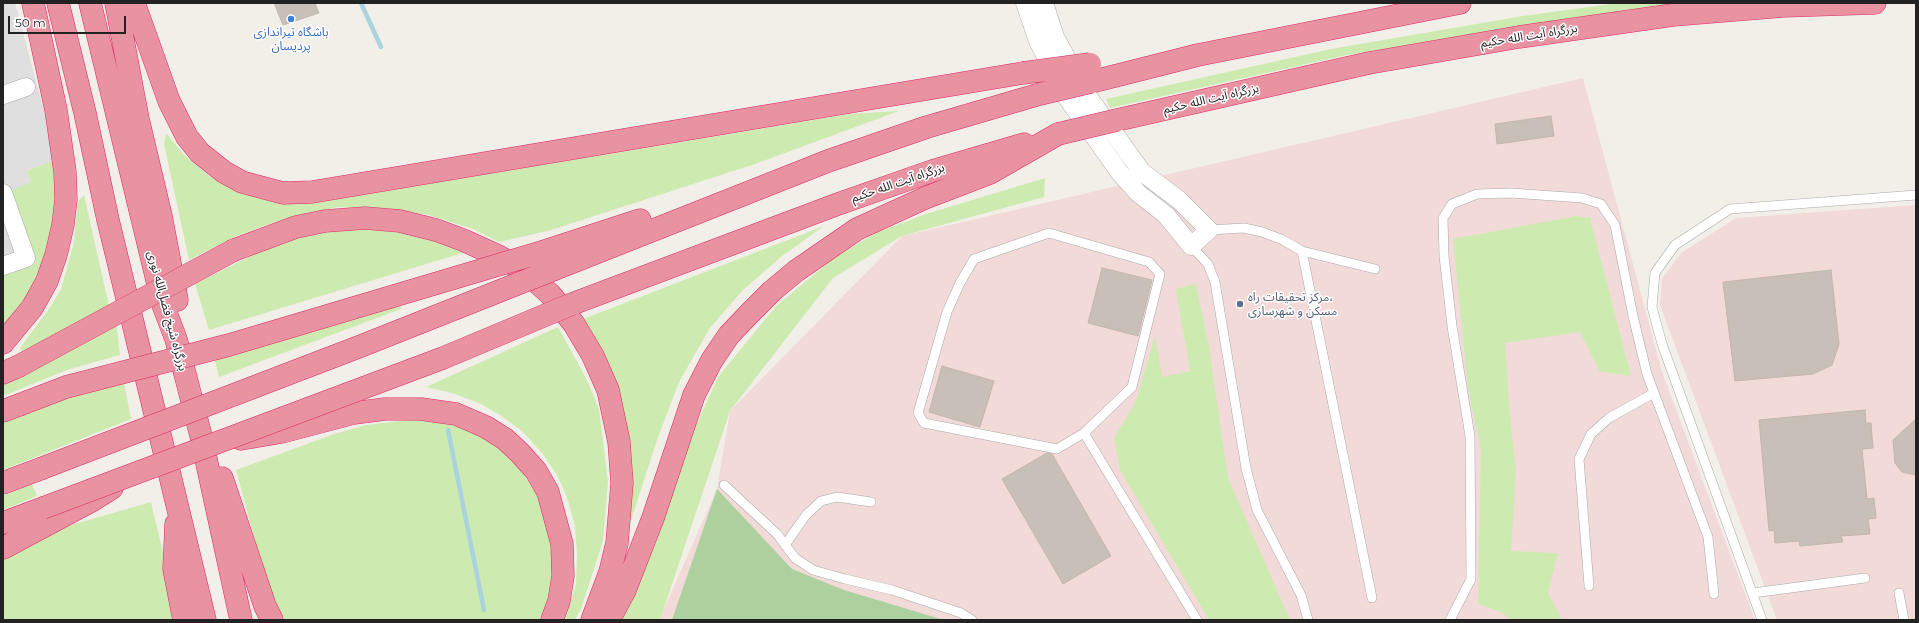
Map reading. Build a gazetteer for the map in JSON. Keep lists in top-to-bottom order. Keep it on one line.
{"streets":{"highway":["بزرگراه آیت الله حکیم","بزرگراه شیخ فضل‌الله نوری"]},"places":["باشگاه تیراندازی پردیسان","مرکز تحقیقات راه، مسکن و شهرسازی"],"scale_bar":"50 m"}
